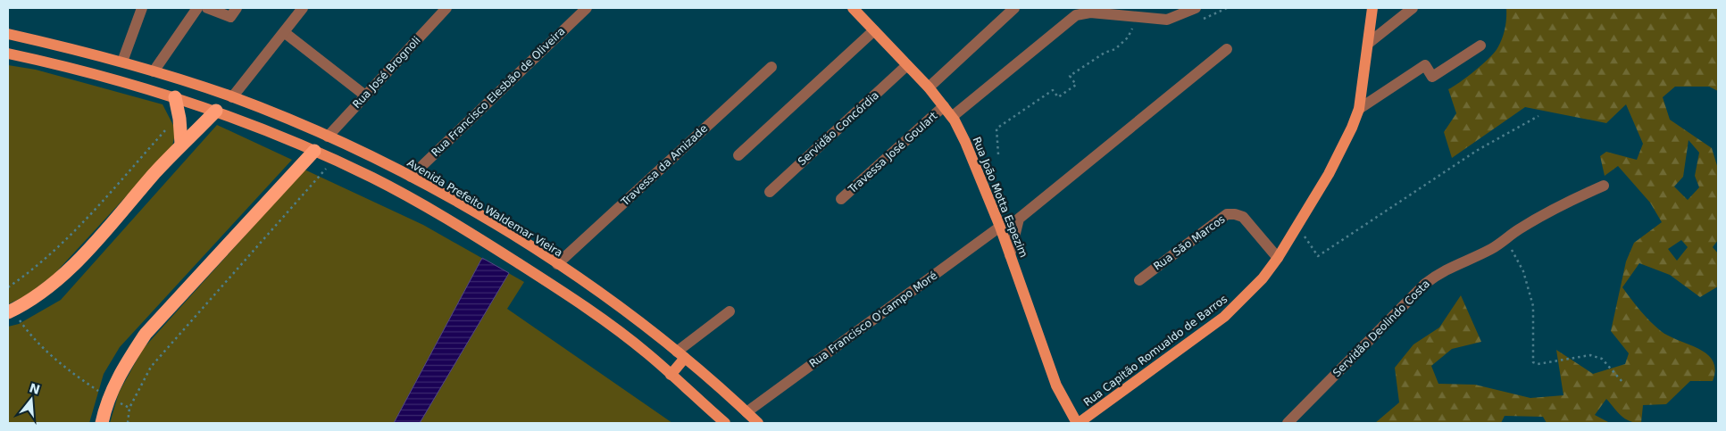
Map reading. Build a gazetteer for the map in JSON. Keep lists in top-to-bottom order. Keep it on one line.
{"streets":{"main road":["Rua João Motta Espezim","Avenida Prefeito Waldemar Vieira","Rua Capitão Romualdo de Barros"],"street":["Rua José Brognoli","Rua Francisco Elesbão de Oliveira","Servidão Concórdia","Travessa José Goulart","Travessa da Amizade","Rua São Marcos","Rua Francisco O'campo Moré","Servidão Deolindo Costa"]},"crossings":[["Rua José Brognoli","Avenida Prefeito Waldemar Vieira"],["Rua Francisco Elesbão de Oliveira","Avenida Prefeito Waldemar Vieira"],["Servidão Concórdia","Rua João Motta Espezim"],["Travessa José Goulart","Rua João Motta Espezim"],["Travessa da Amizade","Avenida Prefeito Waldemar Vieira"],["Rua João Motta Espezim","Rua Francisco O'campo Moré"],["Rua João Motta Espezim","Rua Capitão Romualdo de Barros"],["Avenida Prefeito Waldemar Vieira","Rua Francisco O'campo Moré"],["Rua São Marcos","Rua Capitão Romualdo de Barros"]],"north":"top"}
